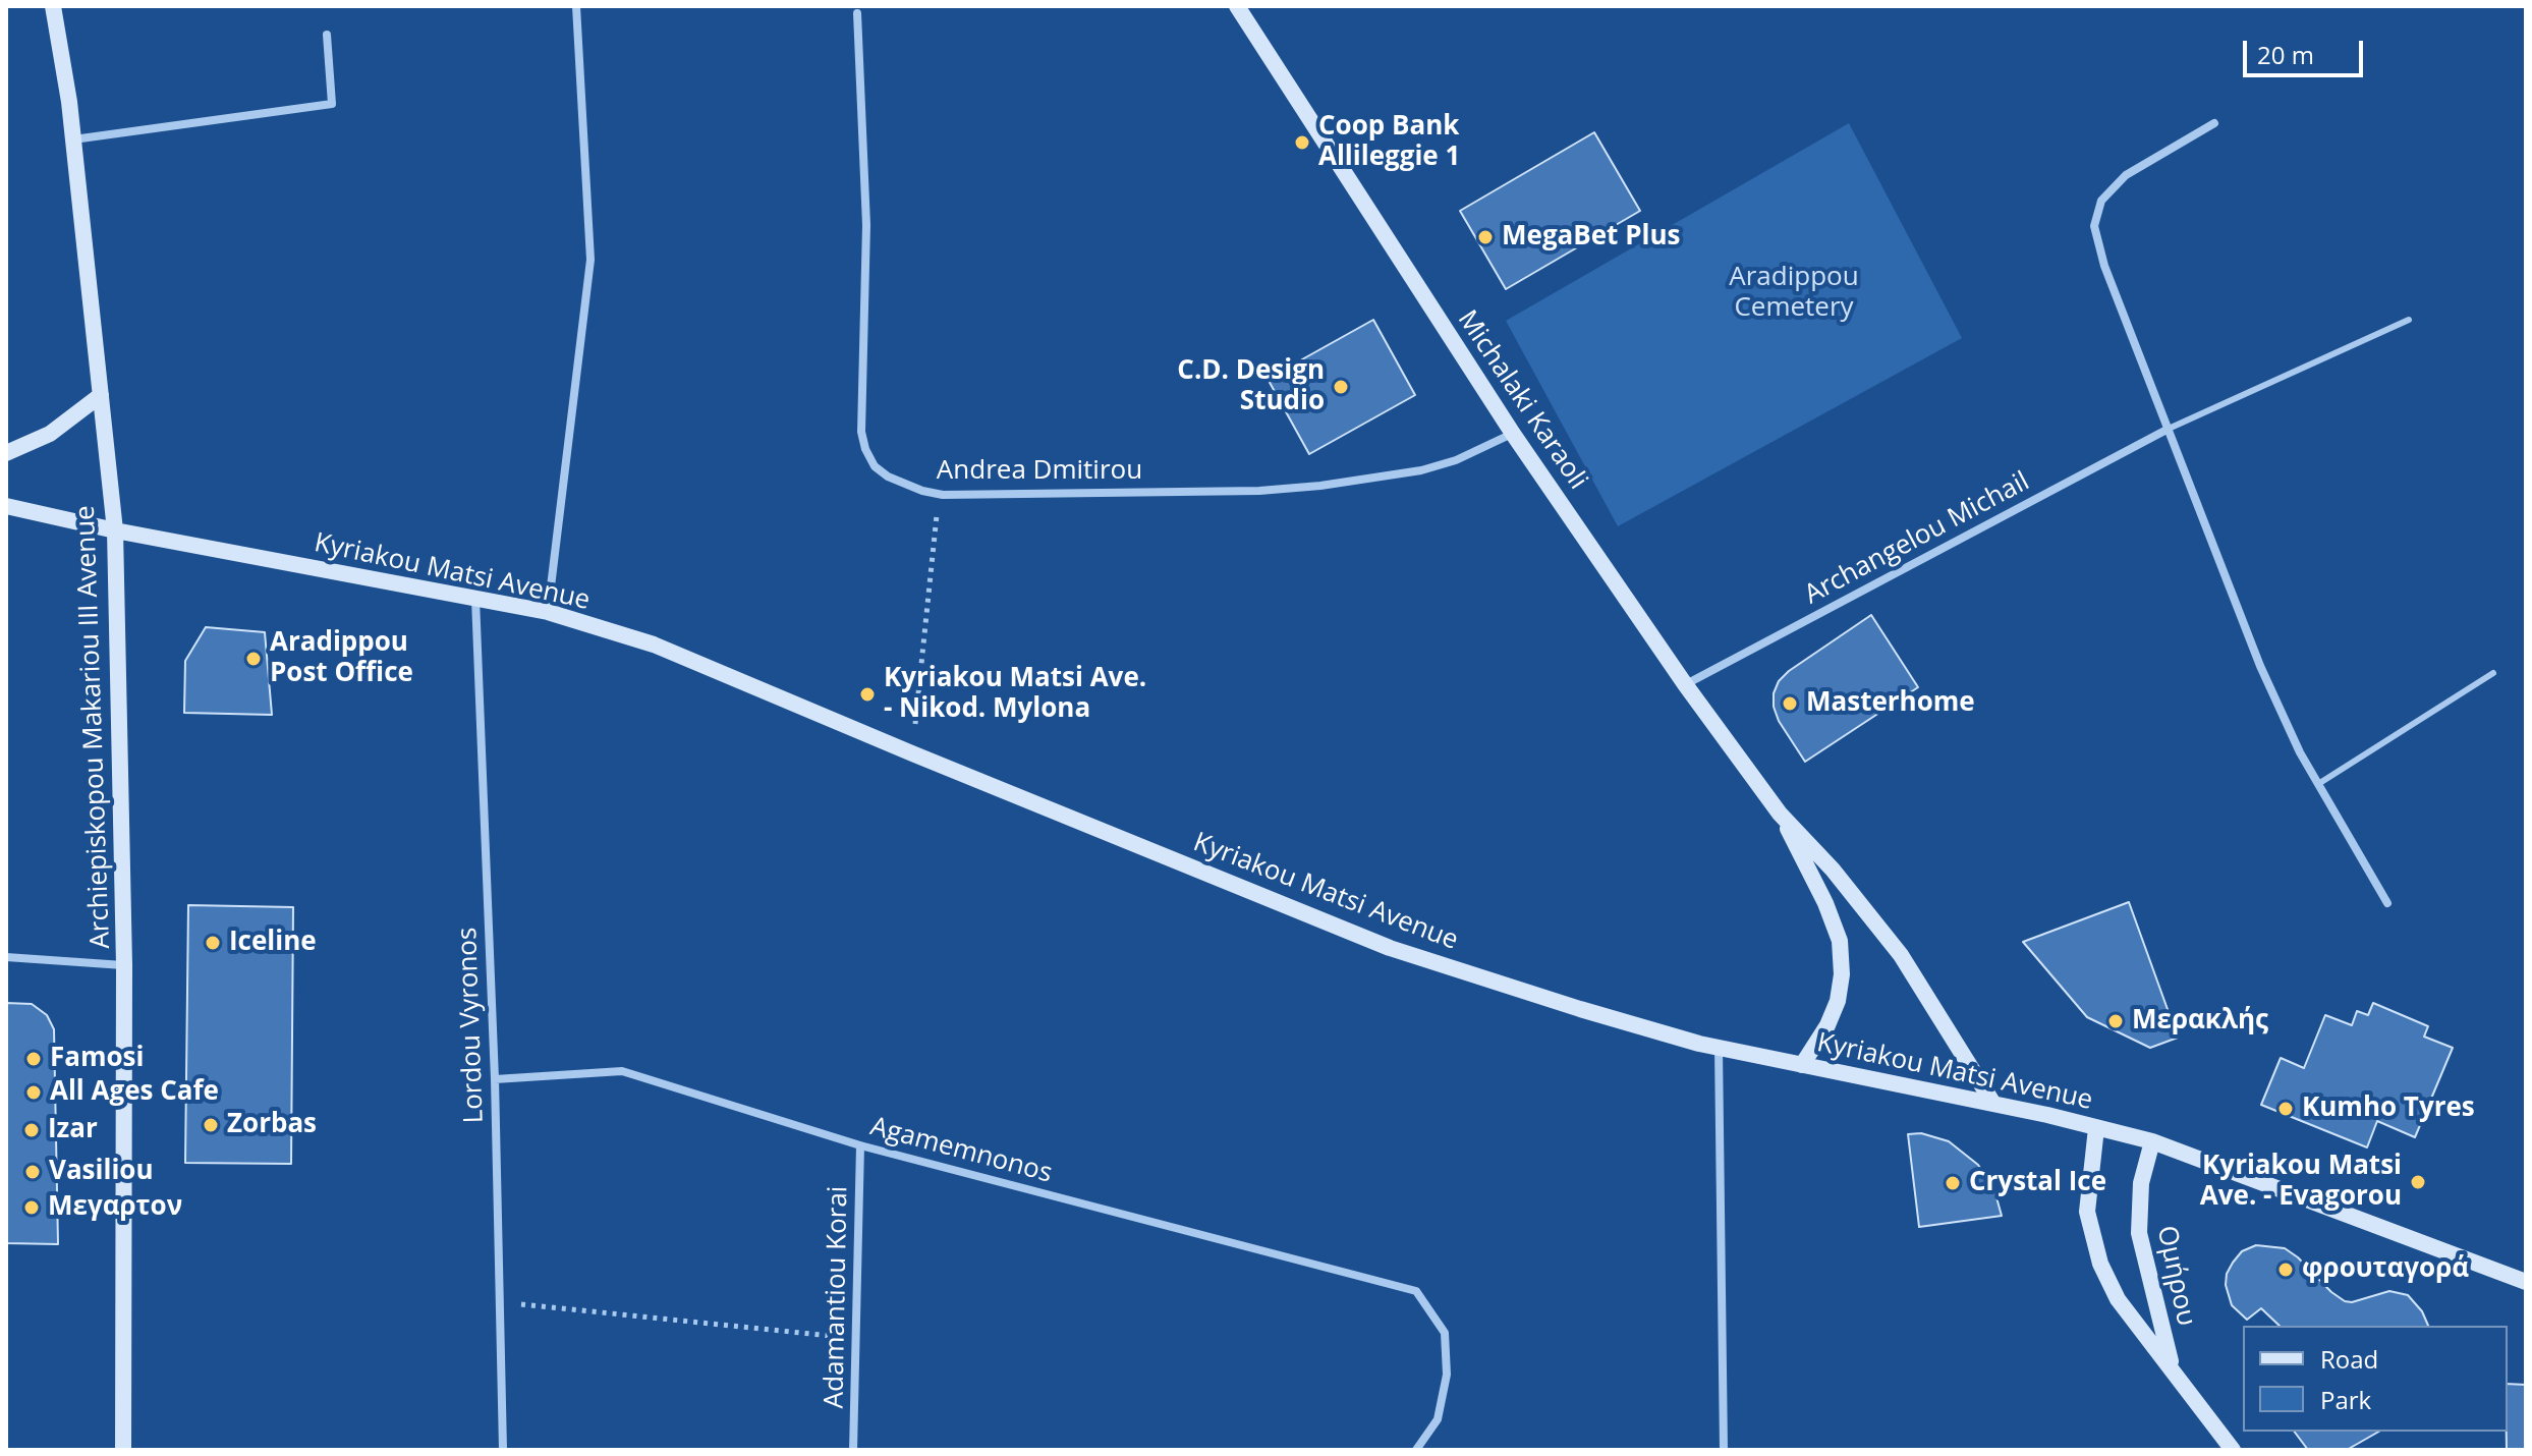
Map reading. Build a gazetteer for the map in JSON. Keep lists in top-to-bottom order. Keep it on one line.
{"streets":{"main road":["Michalaki Karaoli","Kyriakou Matsi Avenue","Archiepiskopou Makariou III Avenue","Ομήρου"],"street":["Andrea Dmitirou","Archangelou Michail","Lordou Vyronos","Agamemnonos","Adamantiou Korai"]},"crossings":[["Michalaki Karaoli","Andrea Dmitirou"],["Michalaki Karaoli","Archangelou Michail"],["Michalaki Karaoli","Kyriakou Matsi Avenue"],["Kyriakou Matsi Avenue","Archiepiskopou Makariou III Avenue"],["Kyriakou Matsi Avenue","Lordou Vyronos"],["Kyriakou Matsi Avenue","Ομήρου"],["Lordou Vyronos","Agamemnonos"],["Agamemnonos","Adamantiou Korai"]],"parks":["Aradippou Cemetery"],"places":["Coop Bank Allileggie 1","MegaBet Plus","C.D. Design Studio","Aradippou Post Office","Kyriakou Matsi Ave. - Nikod. Mylona","Masterhome","Iceline","Μερακλής","Famosi","All Ages Cafe","Kumho Tyres","Zorbas","Izar","Vasiliou","Kyriakou Matsi Ave. - Evagorou","Crystal Ice","Μεγαρτον","φρουταγορά"],"legend":["Road","Park"],"scale_bar":"20 m"}
